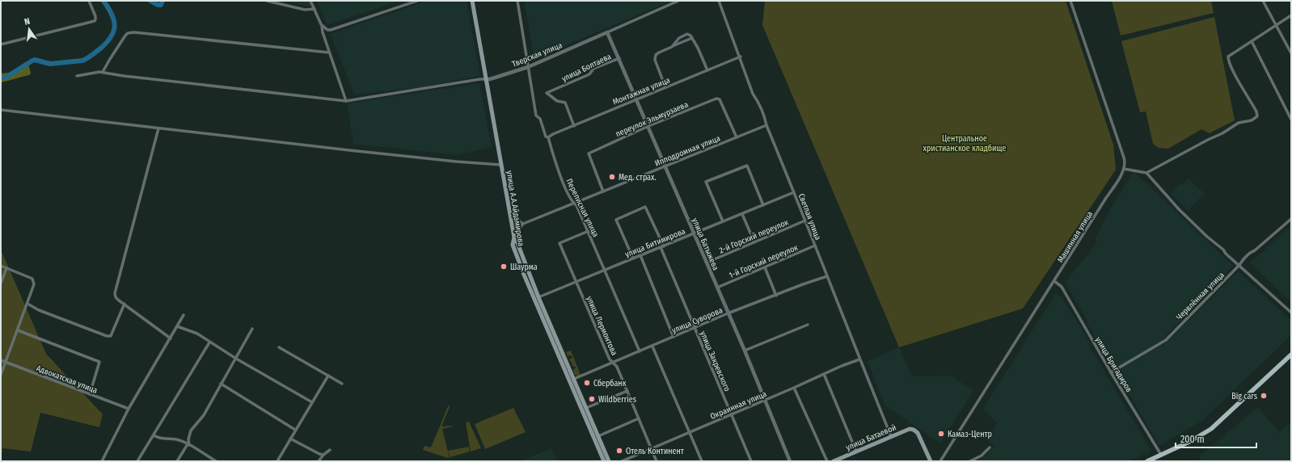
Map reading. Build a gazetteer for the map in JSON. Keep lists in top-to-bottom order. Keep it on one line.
{"streets":{"main road":["улица А.А.Айдамирова","улица Батаевой"],"street":["Тверская улица","улица Болтаева","Монтажная улица","переулок Эльмурзаева","Ипподромная улица","Переписная улица","Светлая улица","2-й Горский переулок","Машинная улица","улица Битимирова","улица Батыжева","1-й Горский переулок","Червлённая улица","улица Суворова","улица Лермонтова","улица Закревского","улица Бригадиров","Адвокатская улица","Окраинная улица"]},"crossings":[["Тверская улица","Переписная улица"],["Тверская улица","улица А.А.Айдамирова"],["Тверская улица","улица Батыжева"],["улица Болтаева","Монтажная улица"],["улица Болтаева","улица Батыжева"],["Монтажная улица","Переписная улица"],["Монтажная улица","Светлая улица"],["Монтажная улица","улица Батыжева"],["переулок Эльмурзаева","Ипподромная улица"],["переулок Эльмурзаева","улица Батыжева"],["Ипподромная улица","Переписная улица"],["Ипподромная улица","Светлая улица"],["Ипподромная улица","улица Батыжева"],["Переписная улица","улица Битимирова"],["Переписная улица","улица Суворова"],["Переписная улица","улица Лермонтова"],["улица А.А.Айдамирова","улица Битимирова"],["улица А.А.Айдамирова","улица Суворова"],["Светлая улица","2-й Горский переулок"],["Светлая улица","улица Битимирова"],["Светлая улица","1-й Горский переулок"],["Светлая улица","улица Суворова"],["Светлая улица","Окраинная улица"],["Светлая улица","улица Батаевой"],["2-й Горский переулок","улица Батыжева"],["Машинная улица","улица Бригадиров"],["улица Битимирова","улица Батыжева"],["улица Битимирова","улица Лермонтова"],["улица Битимирова","улица Закревского"],["улица Батыжева","1-й Горский переулок"],["улица Батыжева","улица Суворова"],["улица Батыжева","Окраинная улица"],["Червлённая улица","улица Бригадиров"],["улица Суворова","улица Лермонтова"],["улица Суворова","улица Закревского"],["улица Лермонтова","Окраинная улица"],["улица Закревского","Окраинная улица"]],"parks":["Центральное христианское кладбище"],"places":["Мед. страх.","Шаурма","Сбербанк","Big cars","Wildberries","Камаз-Центр","Отель Континент"],"scale_bar":"200 m","north":"top"}
